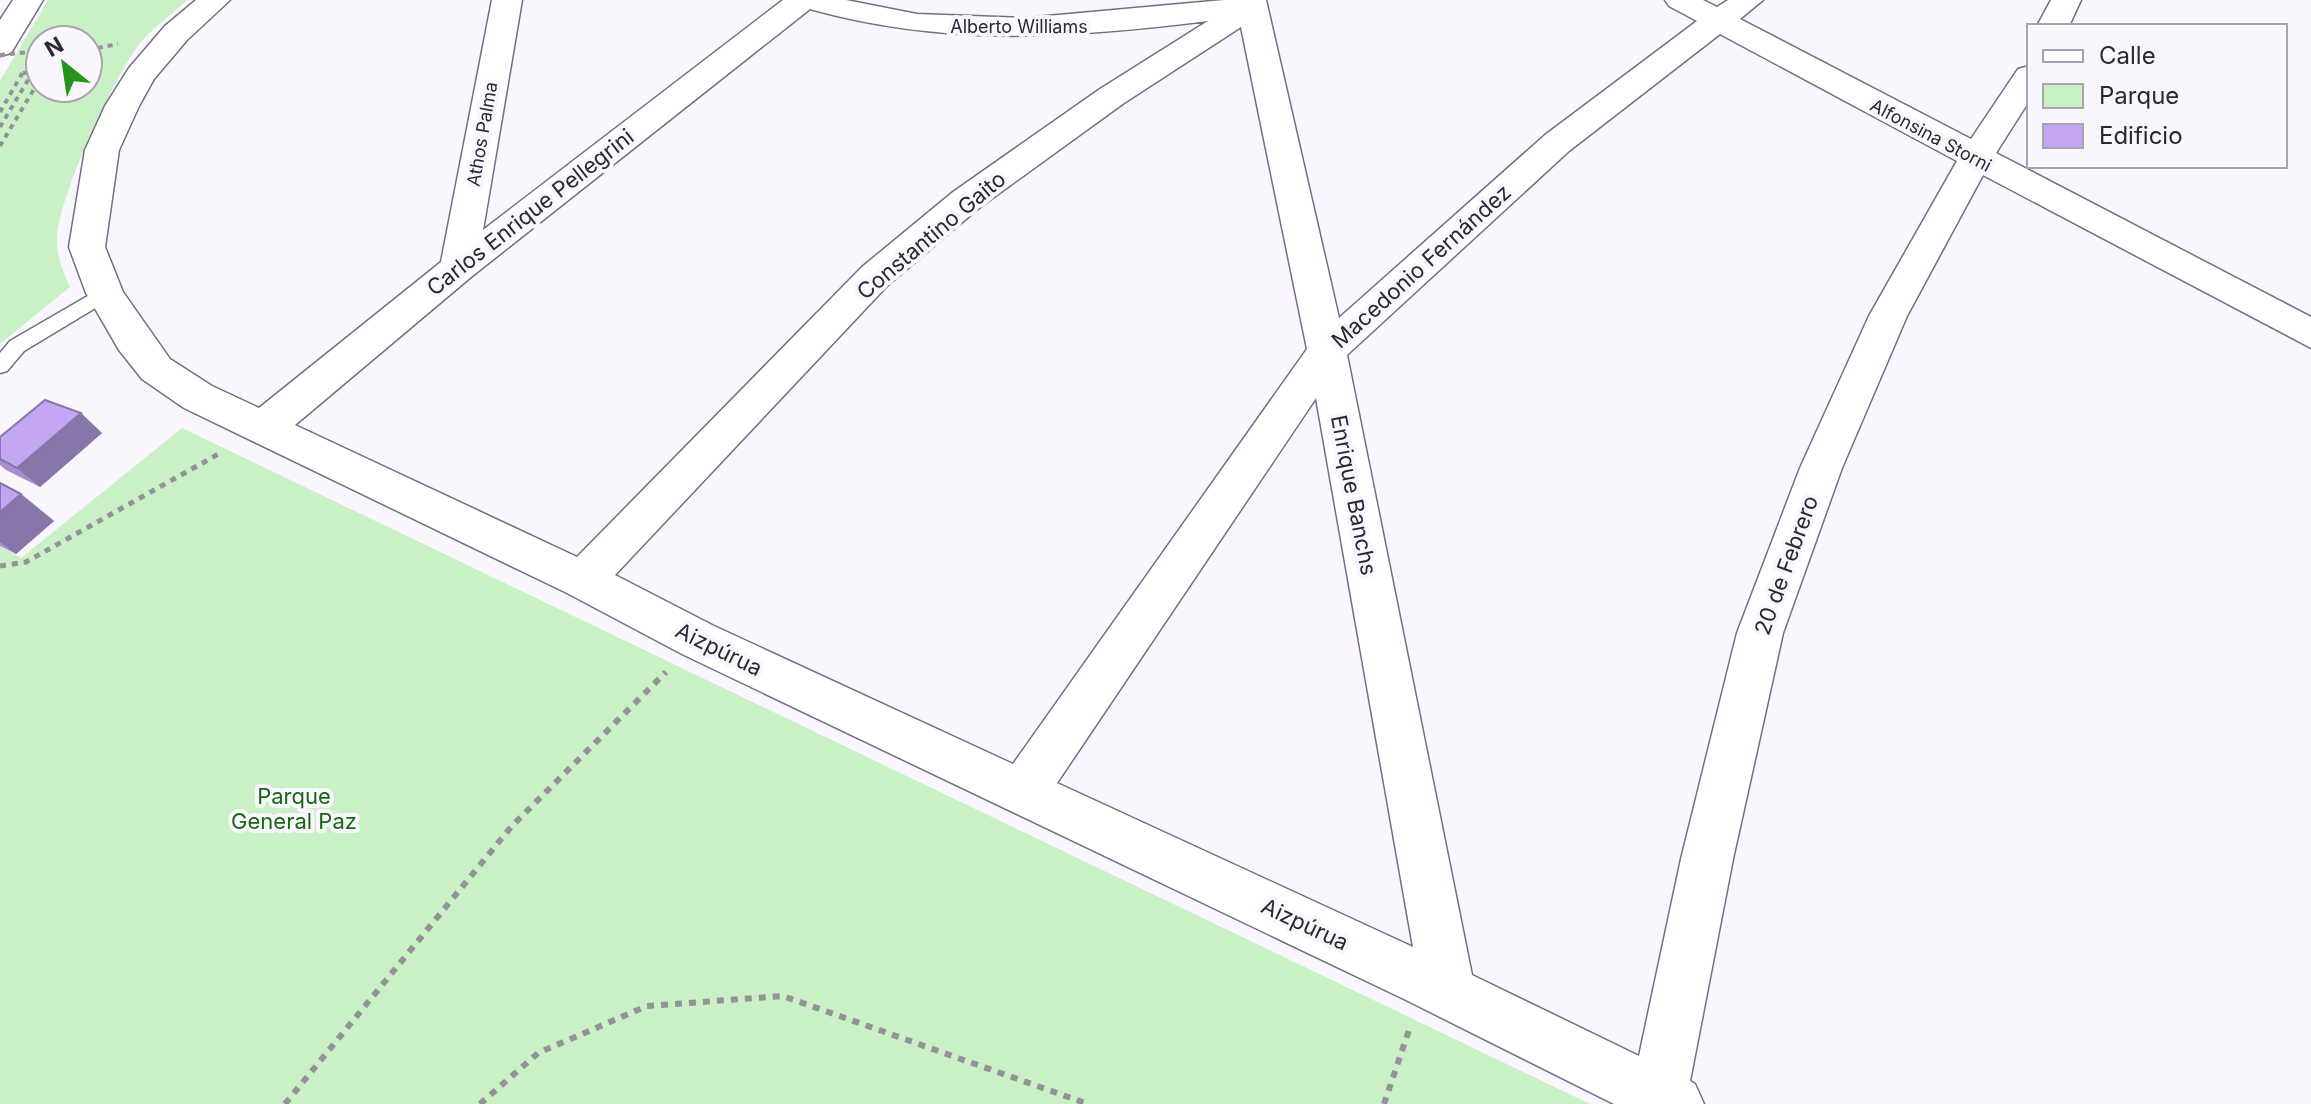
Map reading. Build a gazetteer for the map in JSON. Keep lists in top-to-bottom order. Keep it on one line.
{"streets":{"street":["Alberto Williams","Athos Palma","Alfonsina Storni","Carlos Enrique Pellegrini","Constantino Gaito","Macedonio Fernández","Enrique Banchs","20 de Febrero","Aizpúrua"]},"crossings":[["Alberto Williams","Constantino Gaito"],["Alberto Williams","Enrique Banchs"],["Athos Palma","Carlos Enrique Pellegrini"],["Alfonsina Storni","Macedonio Fernández"],["Alfonsina Storni","20 de Febrero"],["Carlos Enrique Pellegrini","Aizpúrua"],["Constantino Gaito","Enrique Banchs"],["Constantino Gaito","Aizpúrua"],["Macedonio Fernández","Enrique Banchs"],["Macedonio Fernández","Aizpúrua"],["Enrique Banchs","Aizpúrua"],["20 de Febrero","Aizpúrua"]],"parks":["Parque General Paz"],"legend":["Calle","Parque","Edificio"],"north":"top left"}
